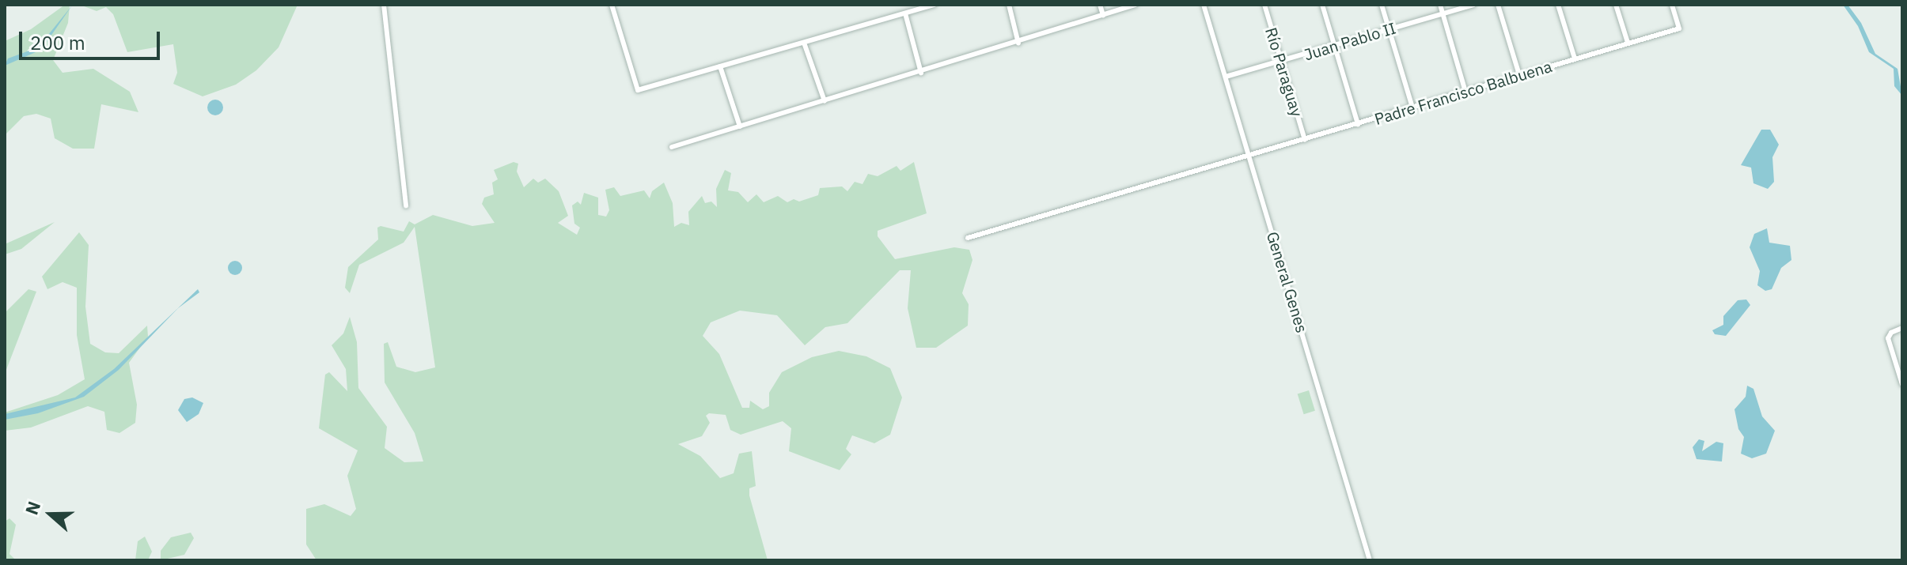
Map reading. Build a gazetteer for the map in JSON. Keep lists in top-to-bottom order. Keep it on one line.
{"streets":{"street":["Juan Pablo II","Río Paraguay","Padre Francisco Balbuena","General Genes"]},"crossings":[["Juan Pablo II","Río Paraguay"],["Juan Pablo II","General Genes"],["Río Paraguay","Padre Francisco Balbuena"],["Padre Francisco Balbuena","General Genes"]],"scale_bar":"200 m","north":"left"}
